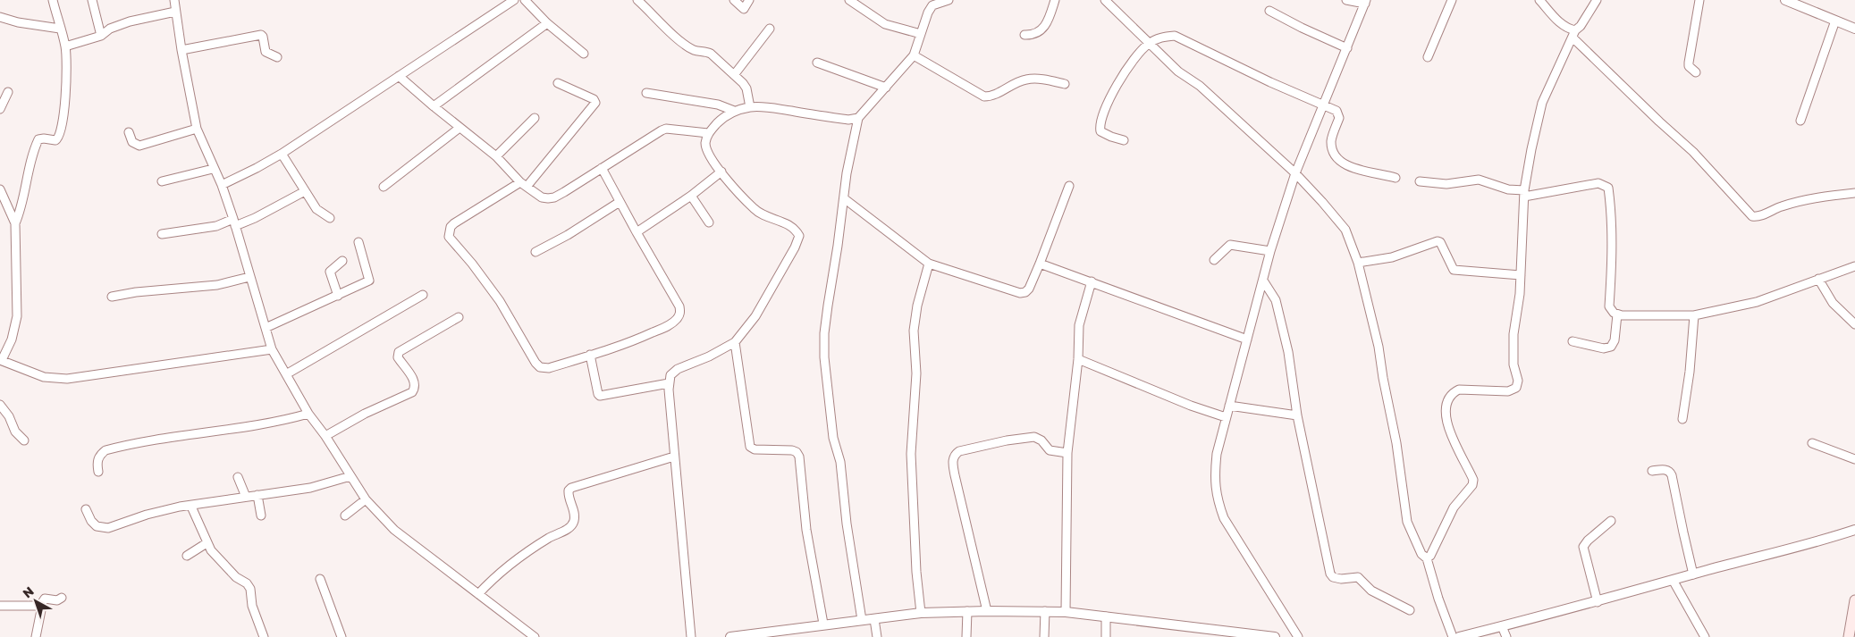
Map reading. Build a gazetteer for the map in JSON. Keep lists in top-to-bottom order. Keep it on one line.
{"north":"top left"}
